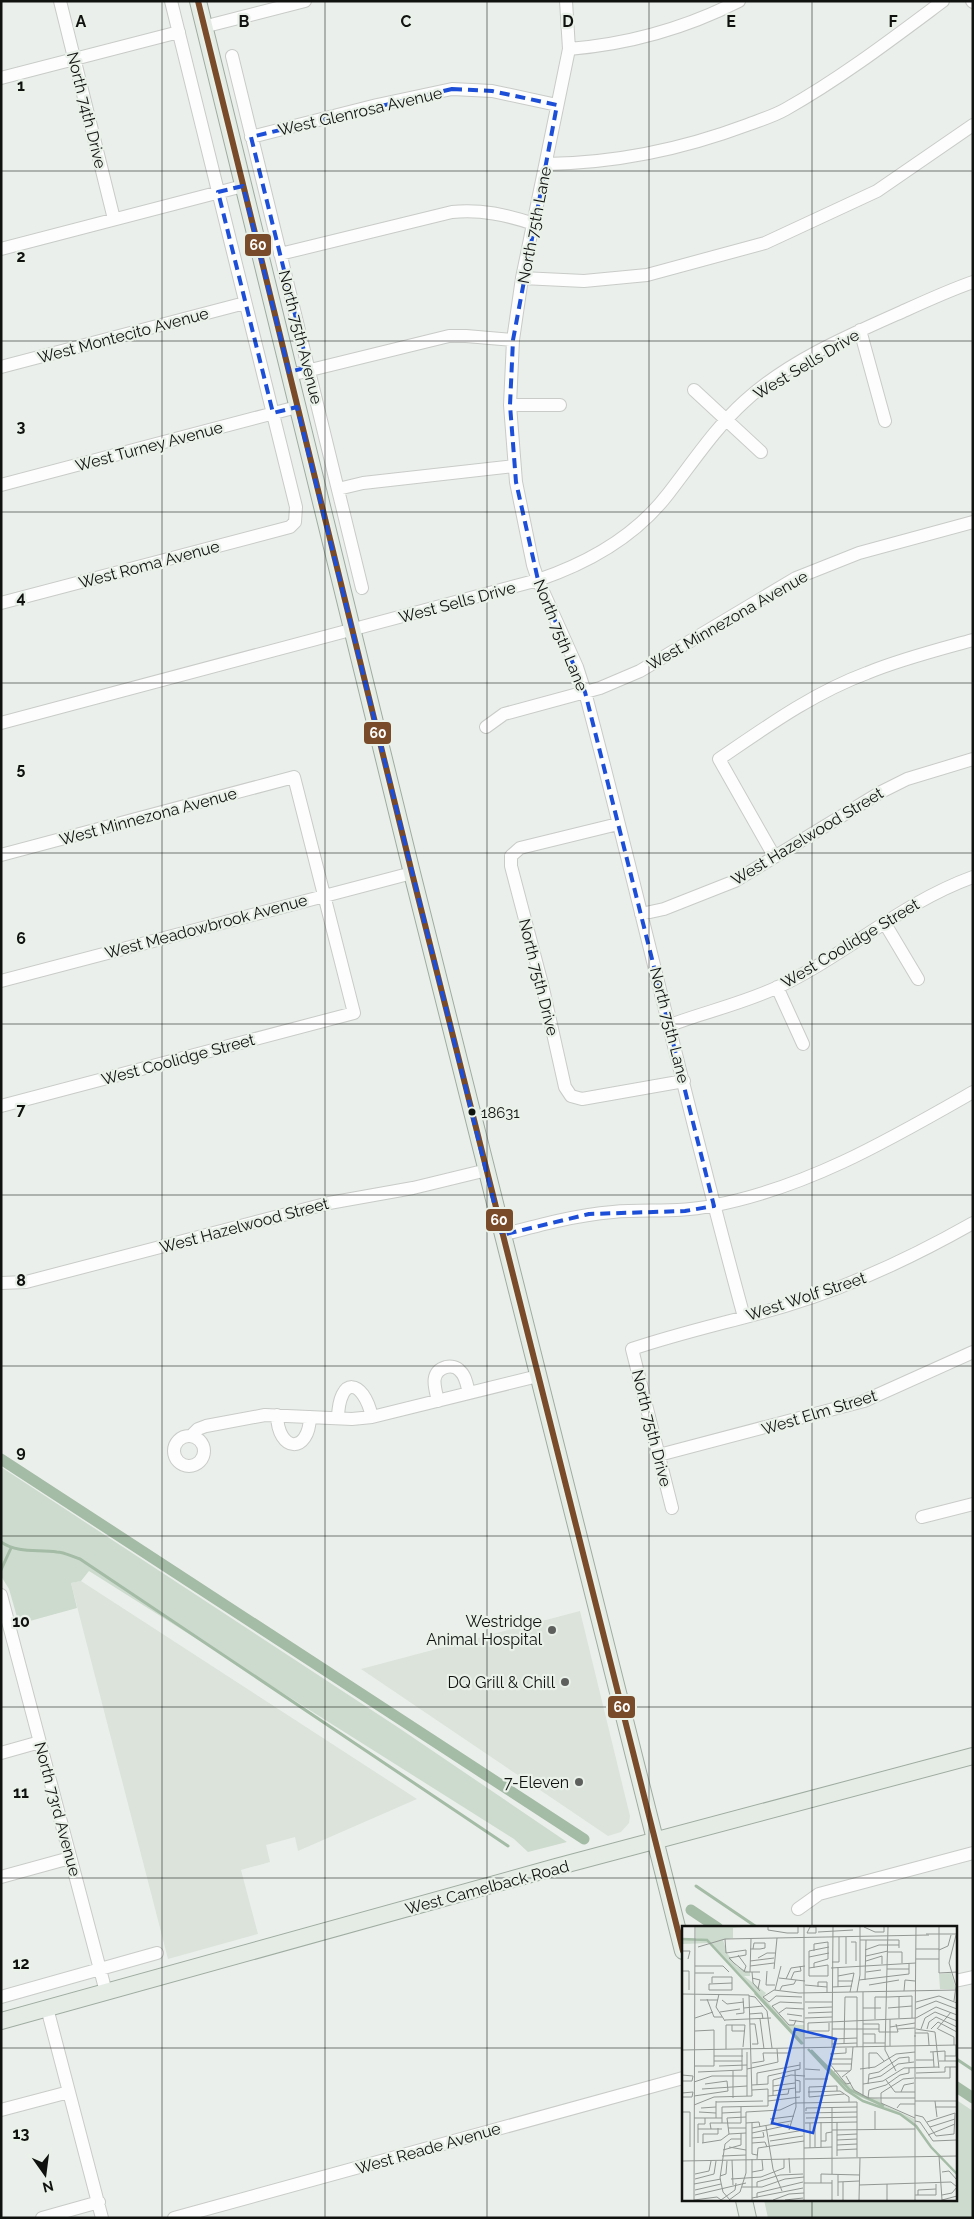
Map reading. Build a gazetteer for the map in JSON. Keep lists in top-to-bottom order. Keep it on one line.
{"streets":{"main road":["North 75th Avenue","West Camelback Road"],"street":["North 74th Drive","West Glenrosa Avenue","North 75th Lane","West Montecito Avenue","West Sells Drive","West Turney Avenue","West Roma Avenue","West Minnezona Avenue","West Hazelwood Street","West Meadowbrook Avenue","West Coolidge Street","North 75th Drive","West Wolf Street","West Elm Street","North 73rd Avenue","West Reade Avenue"]},"crossings":[["West Glenrosa Avenue","North 75th Lane"],["West Glenrosa Avenue","North 75th Avenue"],["North 75th Lane","West Sells Drive"],["North 75th Lane","West Minnezona Avenue"],["North 75th Lane","West Hazelwood Street"],["North 75th Lane","West Coolidge Street"],["North 75th Lane","North 75th Drive"],["North 75th Lane","West Wolf Street"],["North 75th Avenue","West Sells Drive"],["North 75th Avenue","West Turney Avenue"],["North 75th Avenue","West Hazelwood Street"],["North 75th Avenue","West Meadowbrook Avenue"],["North 75th Avenue","West Camelback Road"],["West Turney Avenue","West Roma Avenue"],["West Minnezona Avenue","West Meadowbrook Avenue"],["West Minnezona Avenue","West Coolidge Street"],["West Meadowbrook Avenue","West Coolidge Street"],["North 75th Drive","West Wolf Street"],["North 75th Drive","West Elm Street"],["North 73rd Avenue","West Camelback Road"]],"places":["18631","Westridge Animal Hospital","DQ Grill & Chill","7-Eleven"],"lines":["transit line 60"],"north":"bottom","grid":{"columns":["A","B","C","D","E","F"],"rows":["1","2","3","4","5","6","7","8","9","10","11","12","13"]}}
